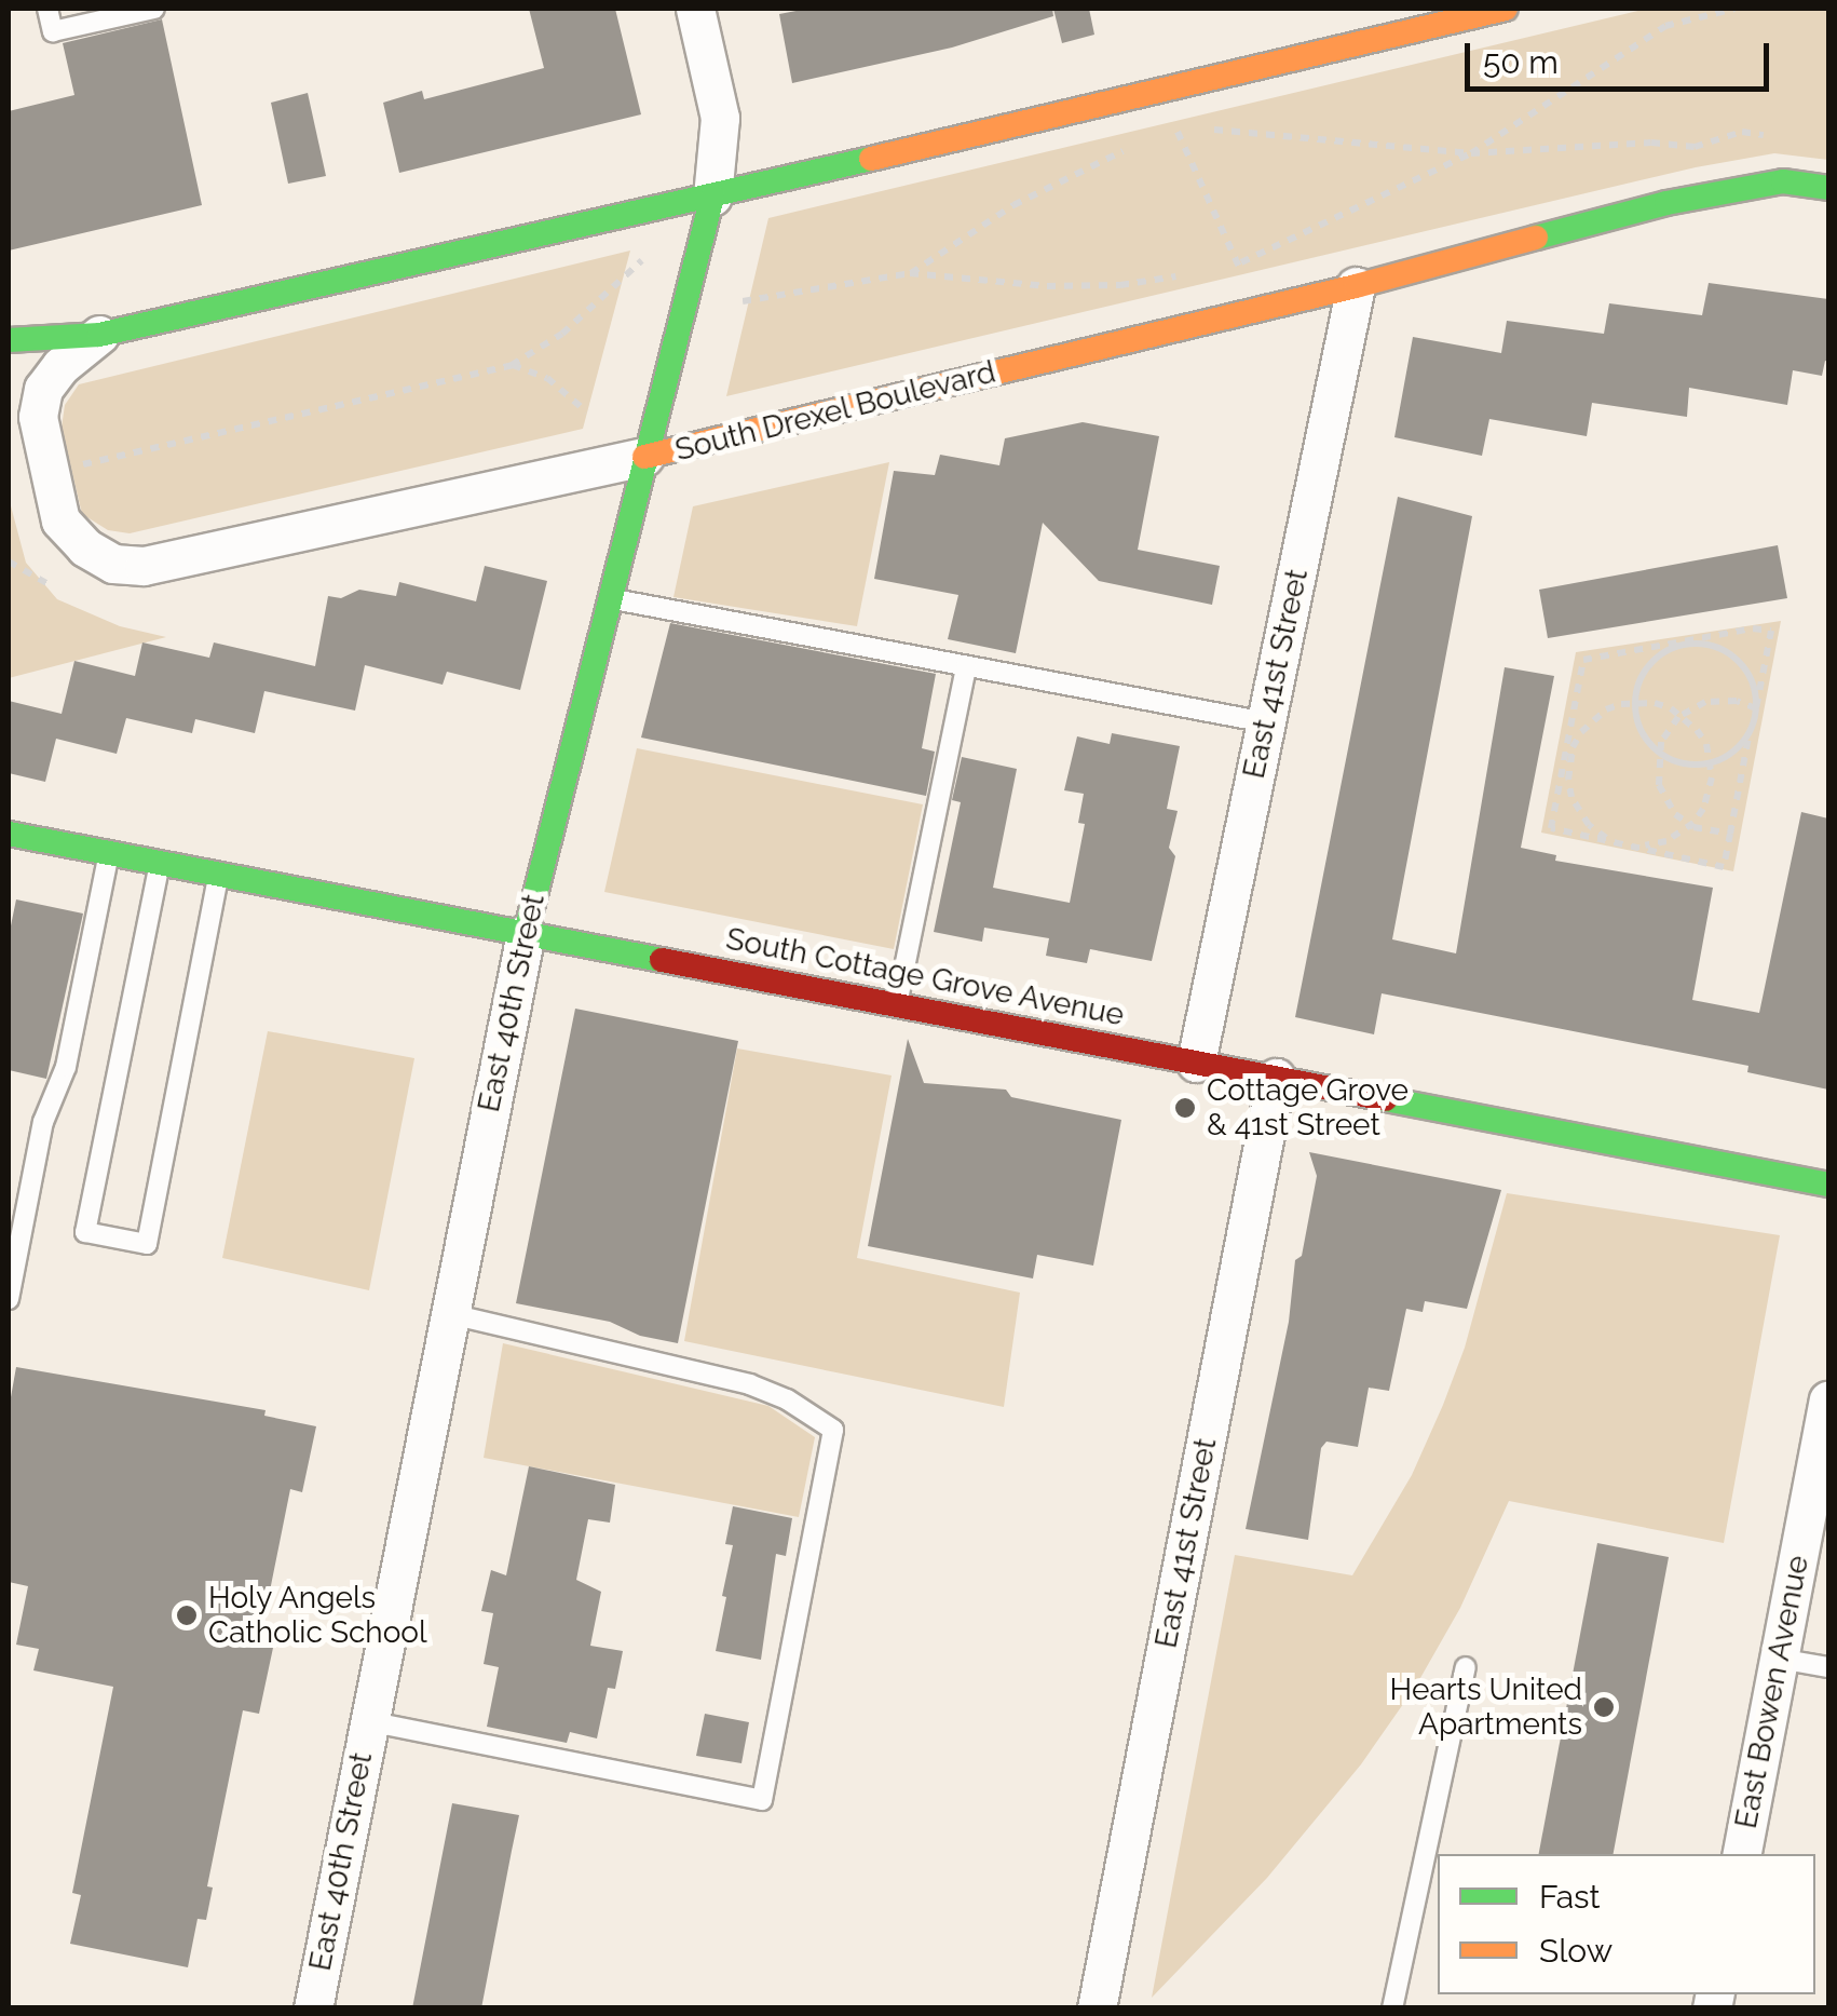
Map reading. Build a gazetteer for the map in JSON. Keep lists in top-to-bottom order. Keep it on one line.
{"streets":{"street":["South Drexel Boulevard","East 41st Street","South Cottage Grove Avenue","East 40th Street","East Bowen Avenue"]},"crossings":[["South Drexel Boulevard","East 41st Street"],["South Drexel Boulevard","East 40th Street"],["East 41st Street","South Cottage Grove Avenue"],["South Cottage Grove Avenue","East 40th Street"]],"places":["Cottage Grove & 41st Street","Holy Angels Catholic School","Hearts United Apartments"],"legend":["Fast","Slow"],"scale_bar":"50 m"}
